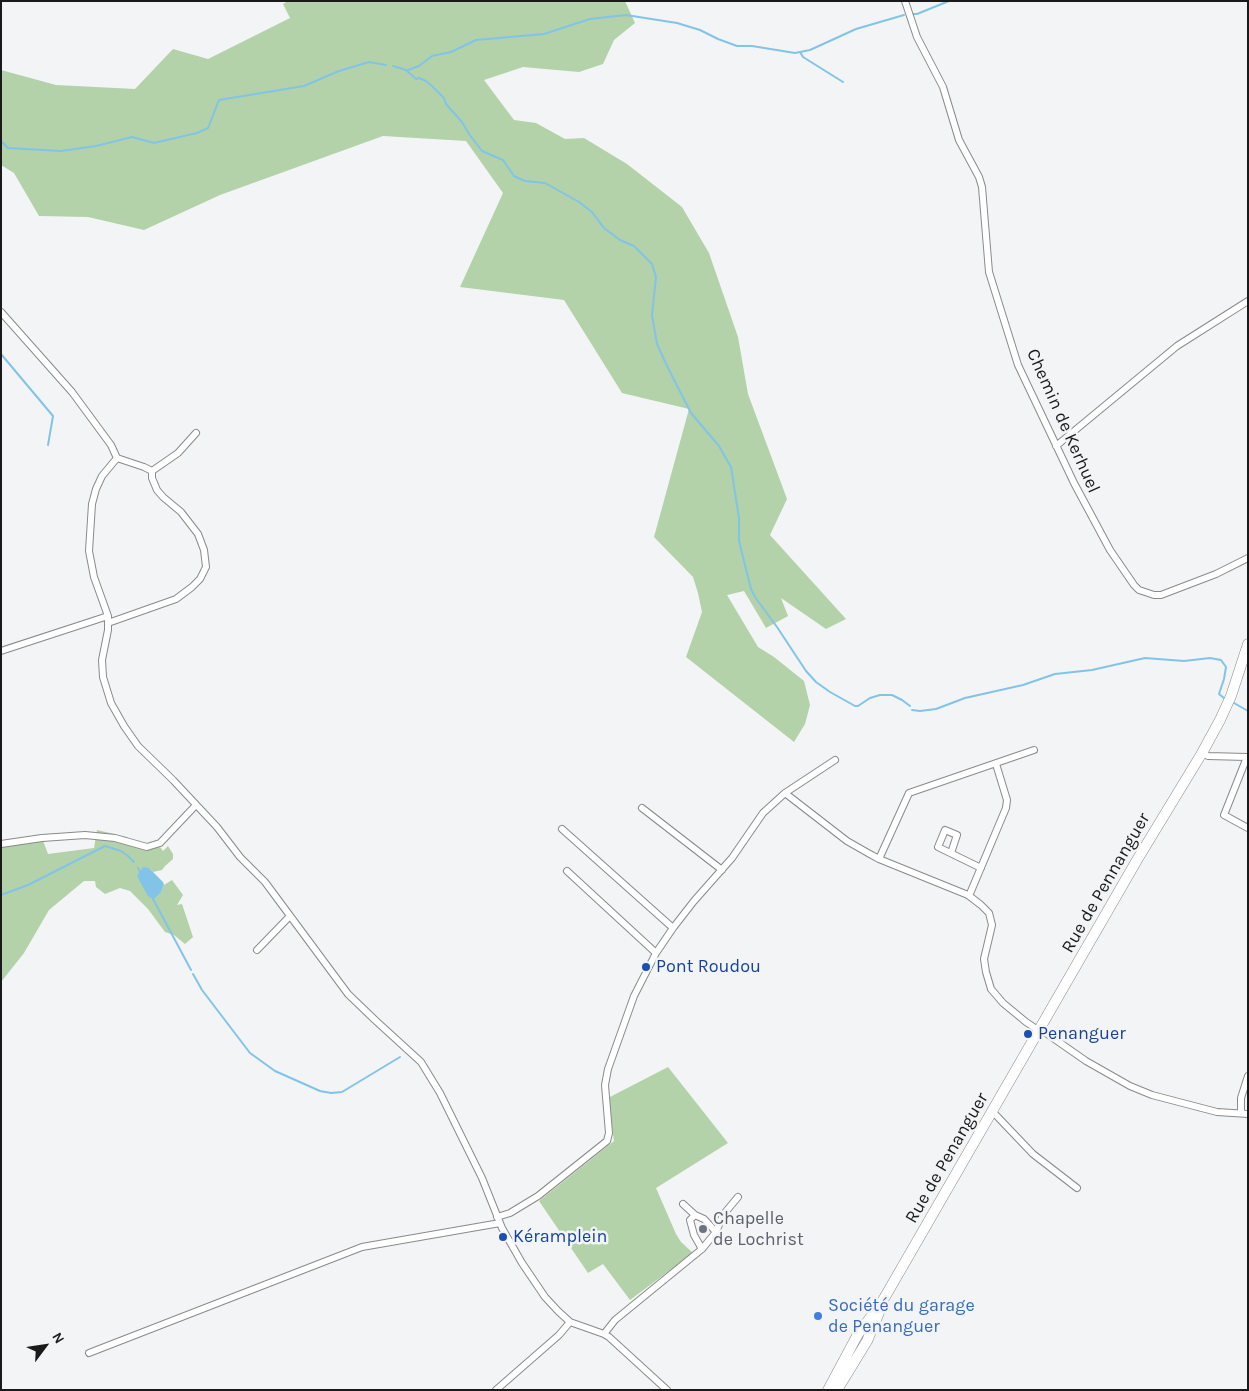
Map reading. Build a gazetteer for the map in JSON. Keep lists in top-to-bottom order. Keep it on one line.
{"streets":{"main road":["Rue de Pennanguer","Rue de Penanguer"],"street":["Chemin de Kerhuel"]},"crossings":[["Rue de Pennanguer","Rue de Penanguer"]],"places":["Pont Roudou","Penanguer","Chapelle de Lochrist","Kéramplein","Société du garage de Penanguer"],"north":"top right"}
